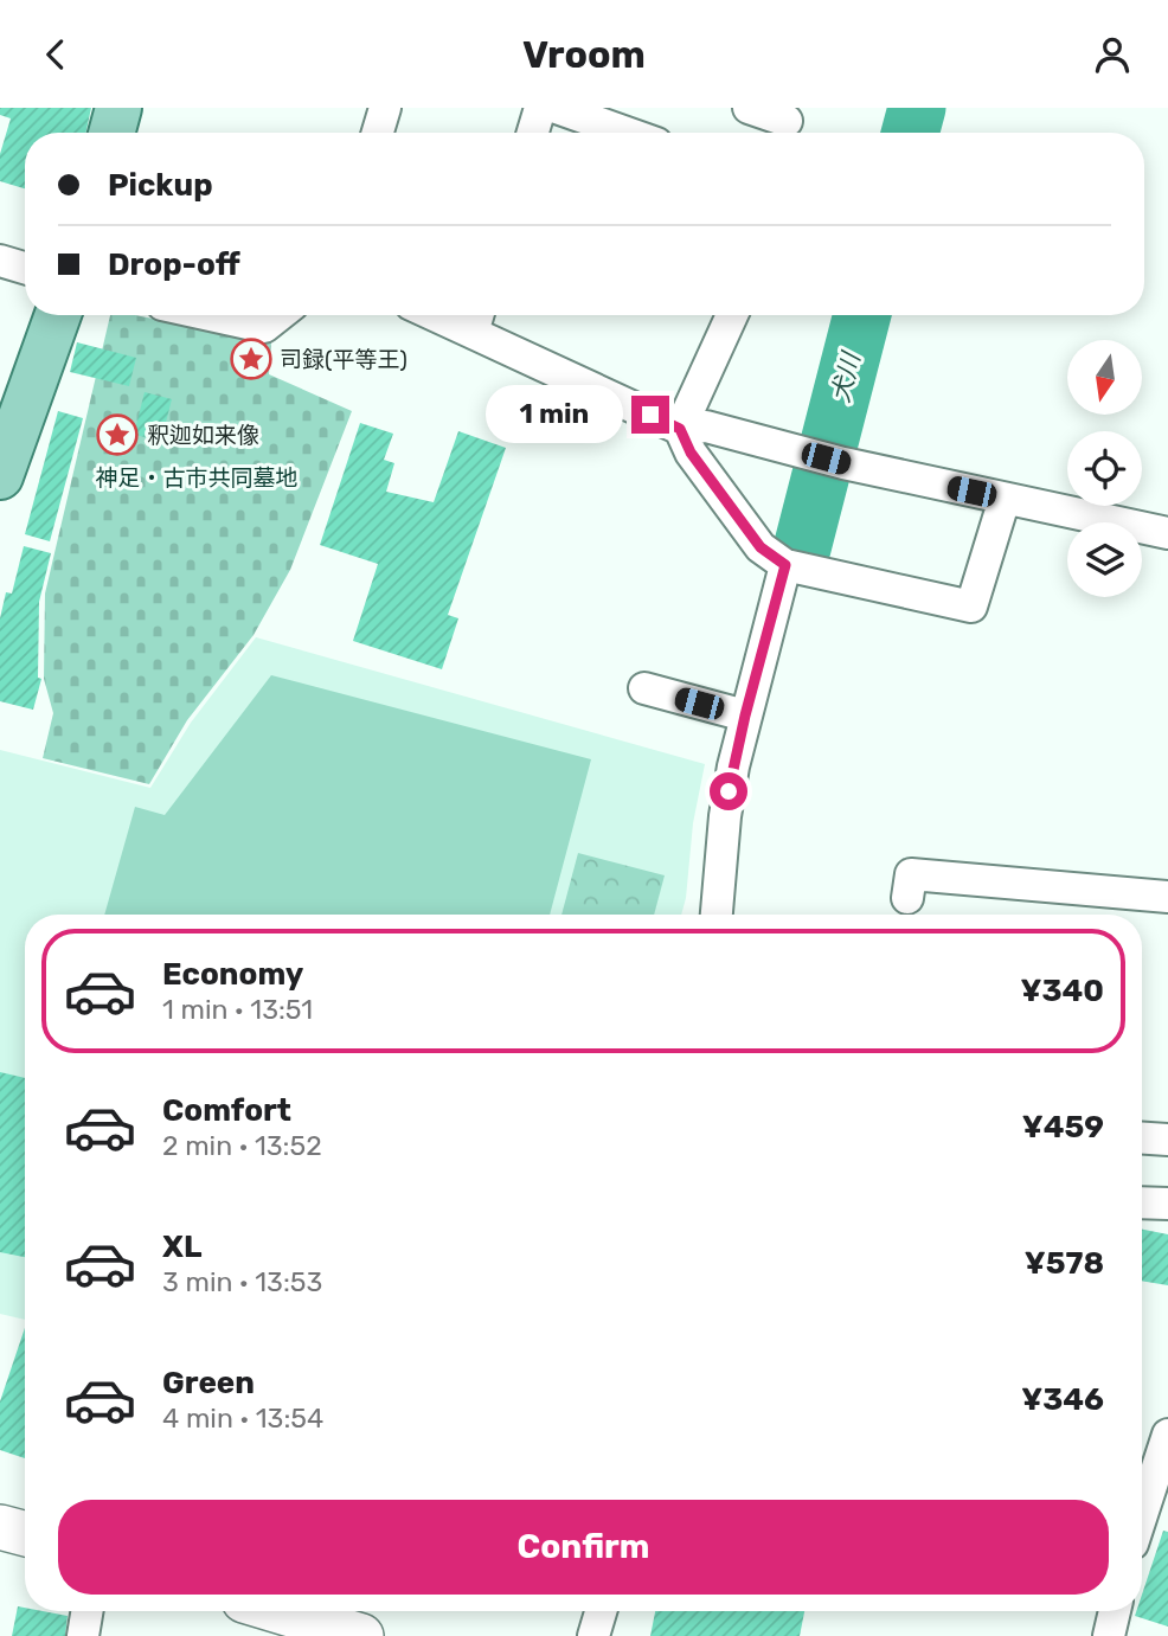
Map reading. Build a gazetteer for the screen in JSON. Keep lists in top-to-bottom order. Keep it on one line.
{"water":["犬川"],"parks":["神足・古市共同墓地"],"places":{"place":["司録(平等王)","釈迦如来像"]},"north":"bottom","page":{"header":"Vroom","banner":["Pickup","Drop-off"],"bubble":"1 min","list":[{"name":"Economy","note":"1 min · 13:51","value":"¥340"},{"name":"Comfort","note":"2 min · 13:52","value":"¥459"},{"name":"XL","note":"3 min · 13:53","value":"¥578"},{"name":"Green","note":"4 min · 13:54","value":"¥346"}],"buttons":"Confirm"}}
